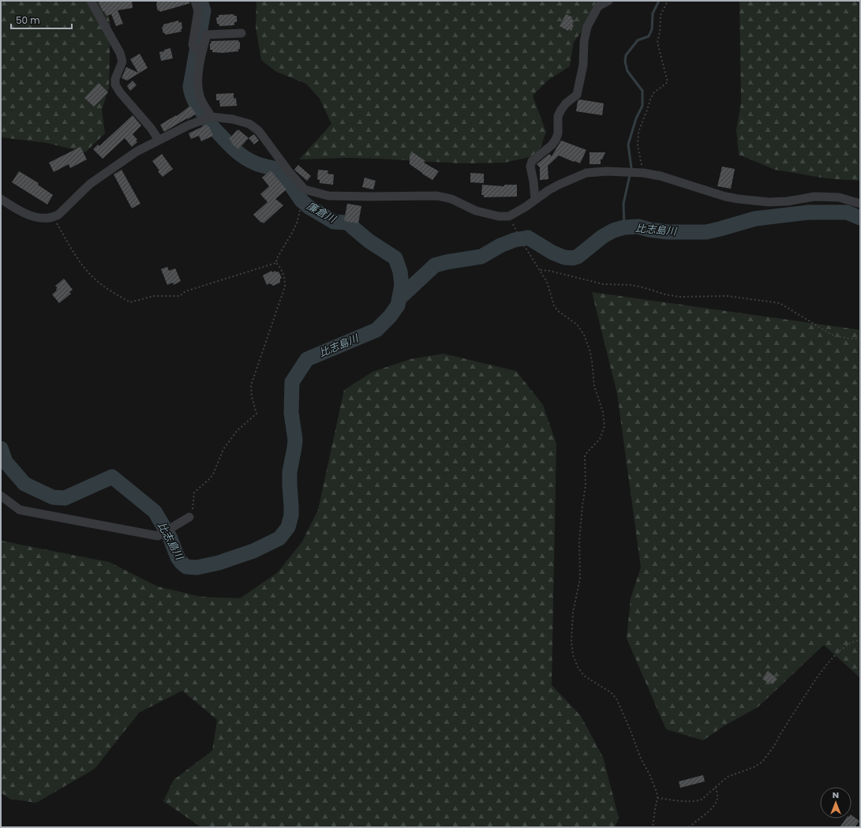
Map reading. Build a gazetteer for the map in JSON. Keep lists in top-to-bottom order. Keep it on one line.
{"water":["廉倉川","比志島川"],"scale_bar":"50 m","north":"top"}
